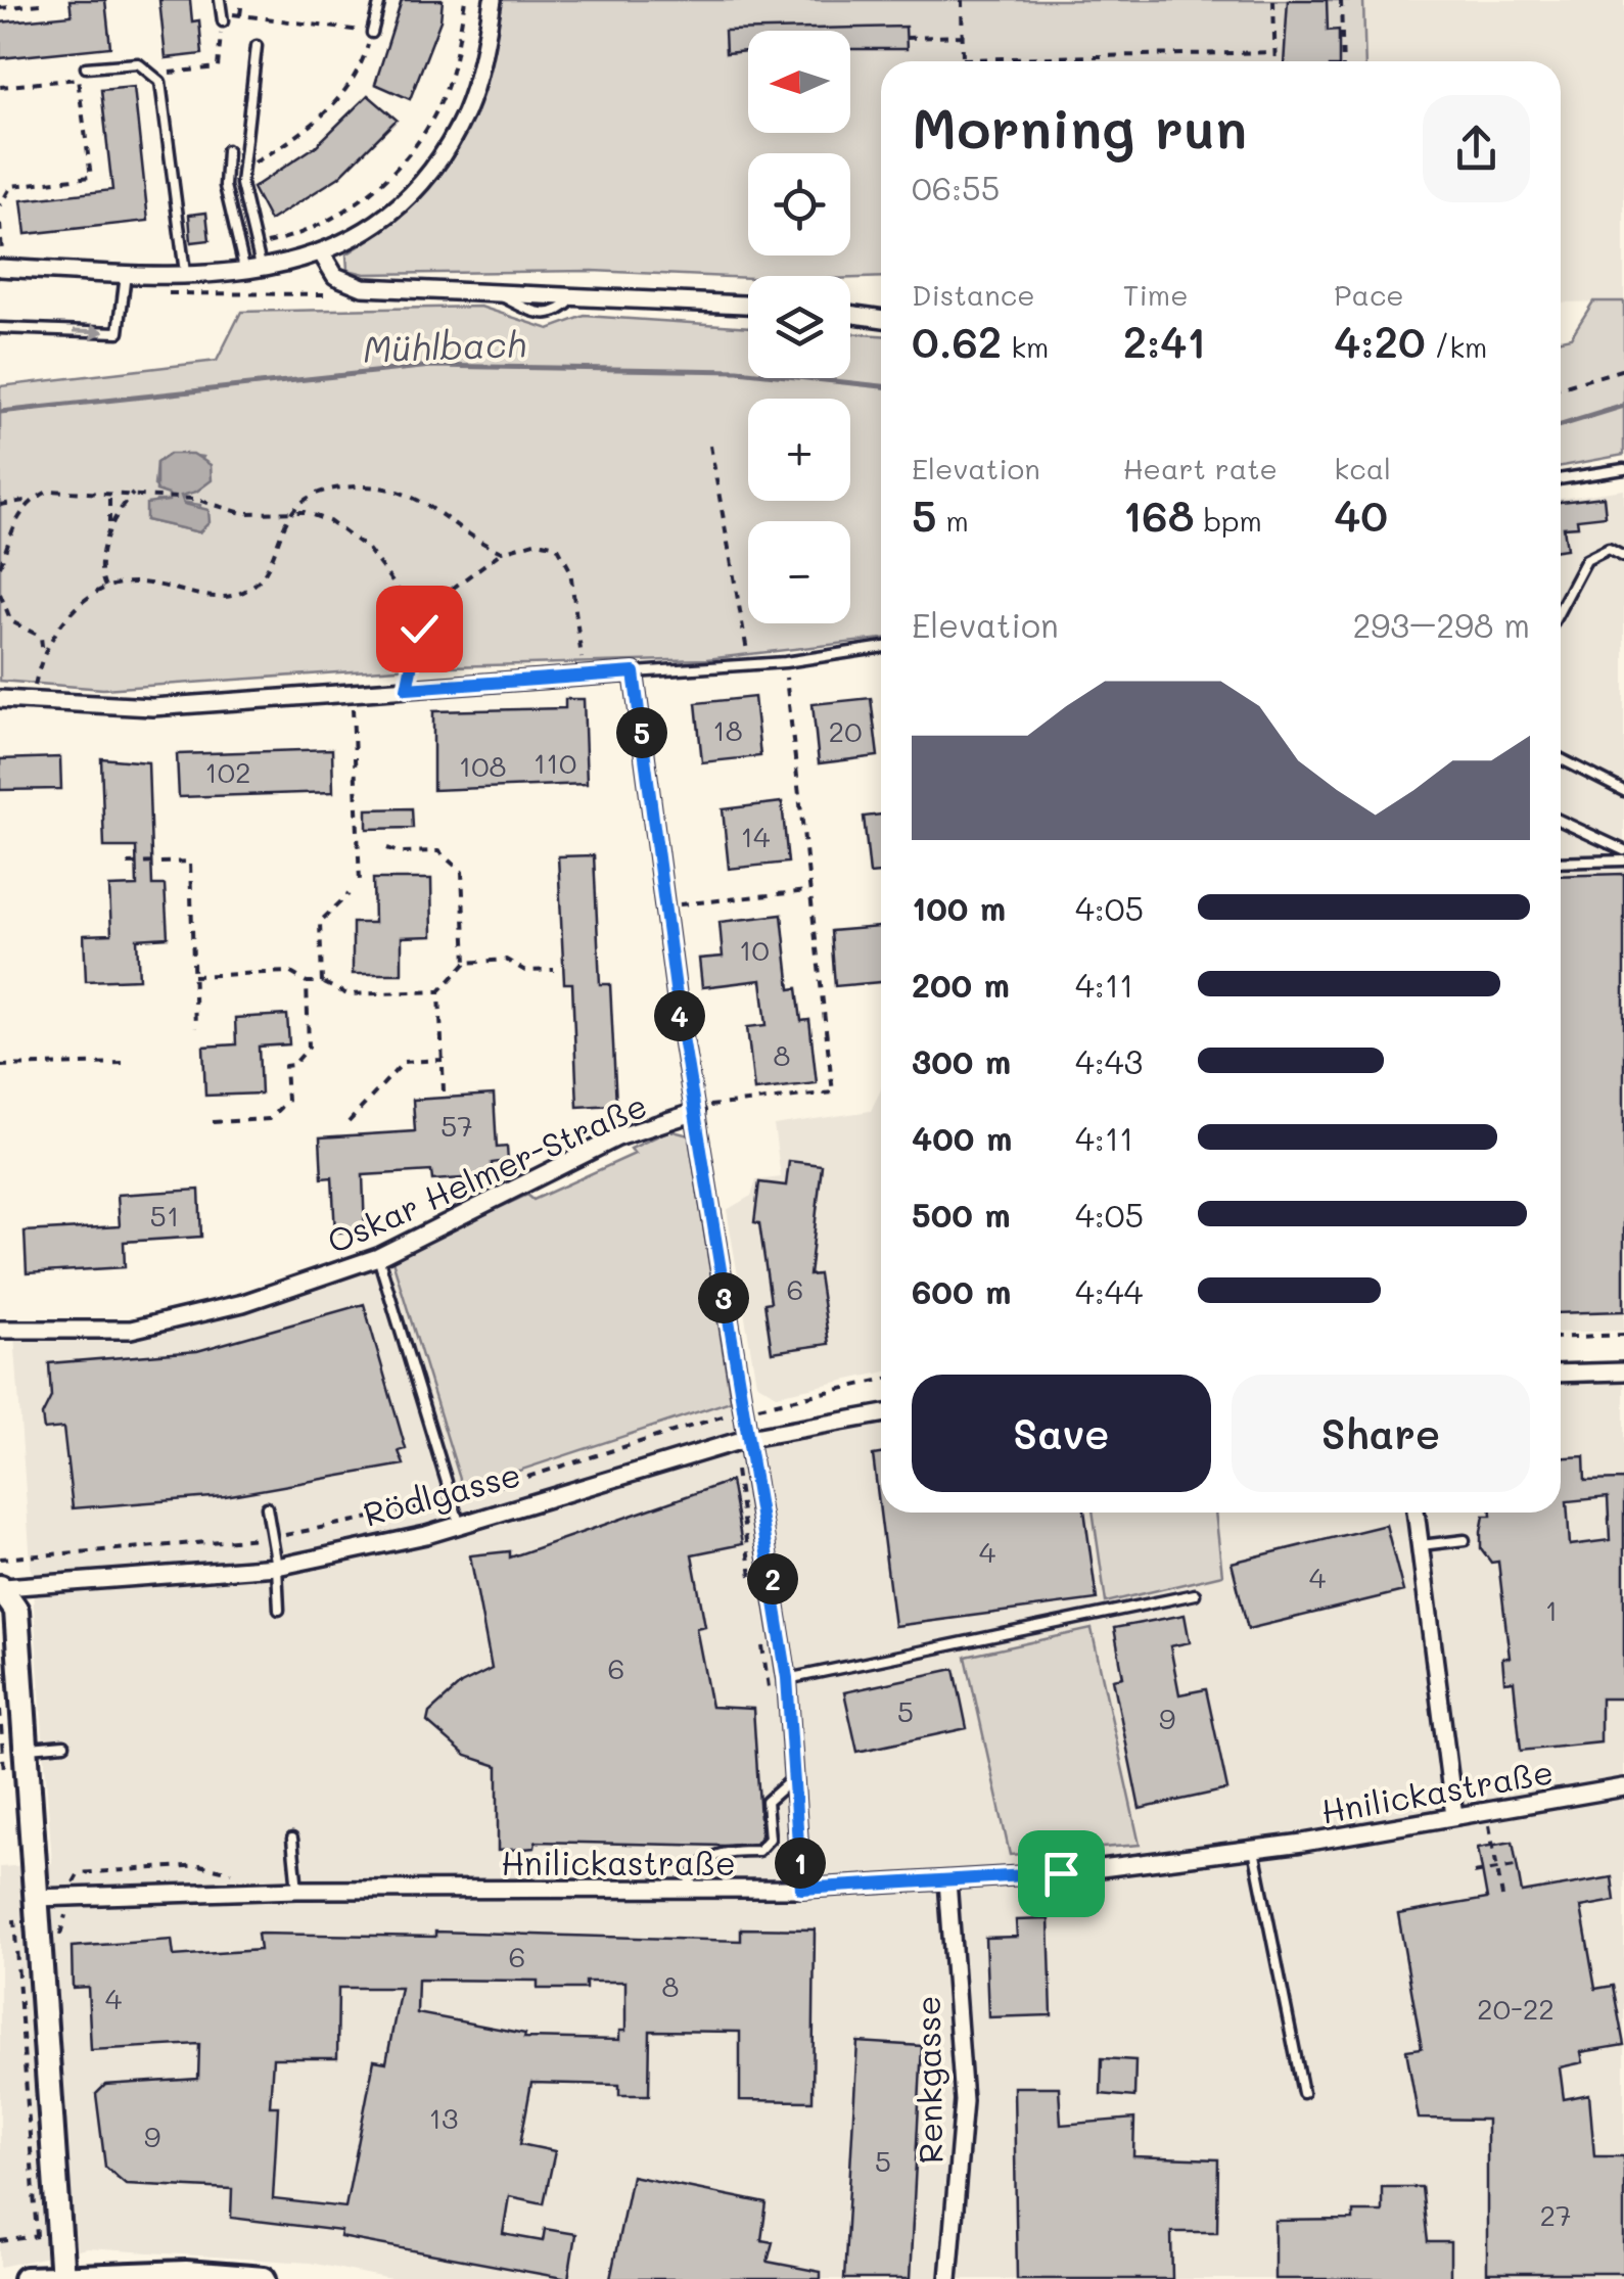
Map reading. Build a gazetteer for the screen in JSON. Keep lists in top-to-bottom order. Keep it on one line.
{"streets":{"street":["Oskar Helmer-Straße","Rödlgasse","Hnilickastraße","Renkgasse"]},"crossings":[["Hnilickastraße","Renkgasse"]],"water":["Mühlbach"],"house_numbers":["18","20","110","108","102","14","10","8","57","51","6","4","4","1","6","5","9","6","8","4","20-22","13","9","5","27"],"north":"left","page":{"map_buttons":["+","−"],"heading":["Morning run","06:55"],"stats":[["Distance","0.62 km"],["Time","2:41"],["Pace","4:20 /km"],["Elevation","5 m"],["Heart rate","168 bpm"],["kcal","40"]],"chart":["Elevation","293–298 m"],"pins":["5","4","3","2","1"],"list":[{"name":"100 m","note":"4:05"},{"name":"200 m","note":"4:11"},{"name":"300 m","note":"4:43"},{"name":"400 m","note":"4:11"},{"name":"500 m","note":"4:05"},{"name":"600 m","note":"4:44"}],"buttons":["Save","Share"]}}
